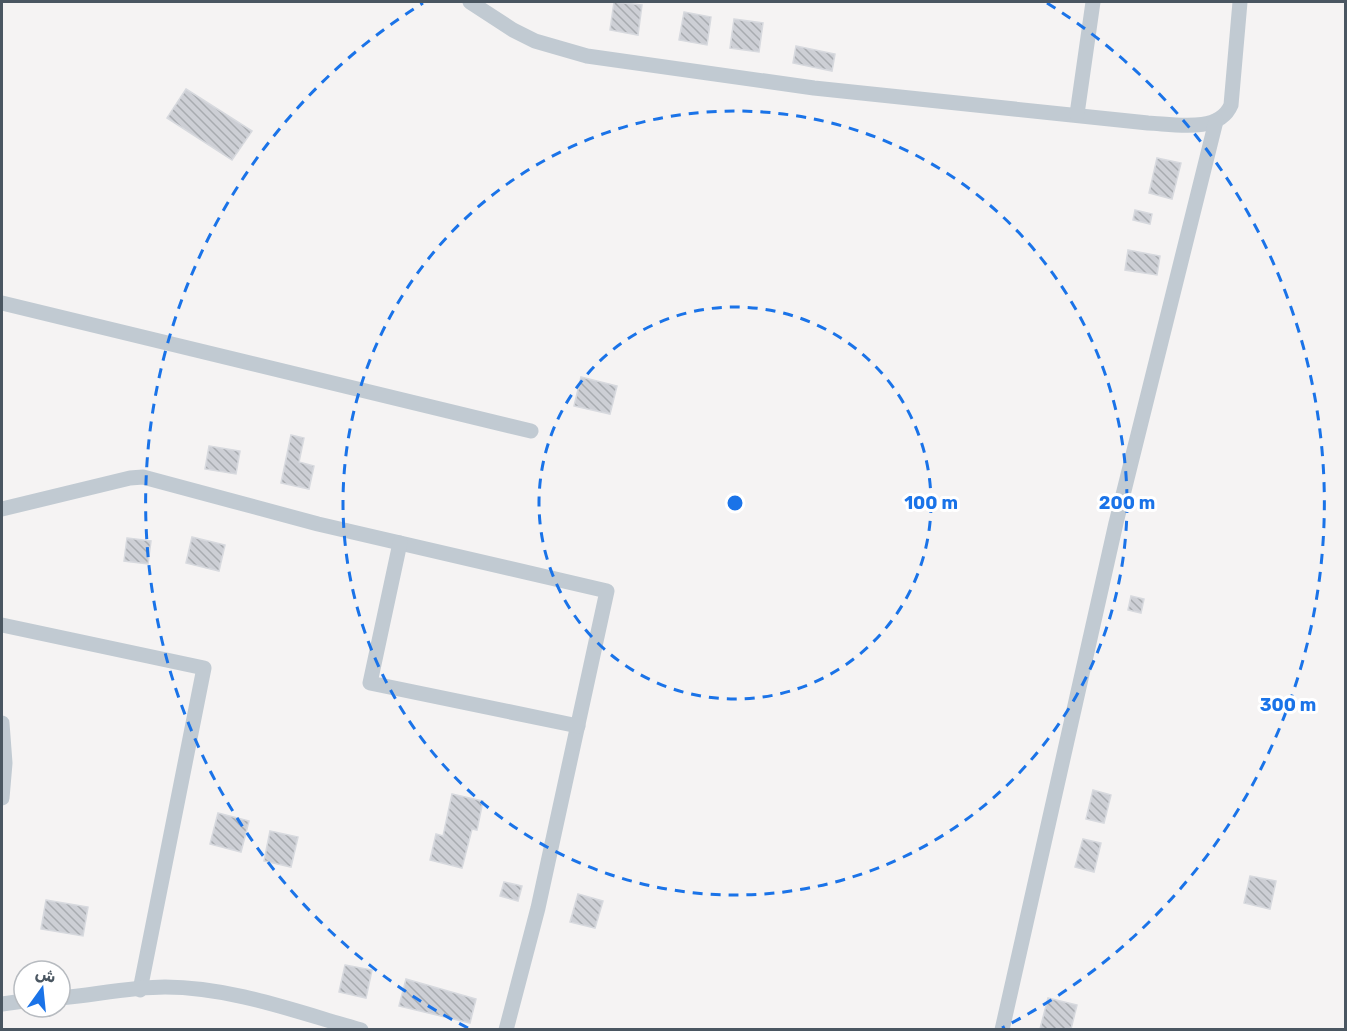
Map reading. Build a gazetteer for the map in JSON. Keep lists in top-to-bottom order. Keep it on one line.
{"north":"top","rings":["100 m","200 m","300 m"]}
